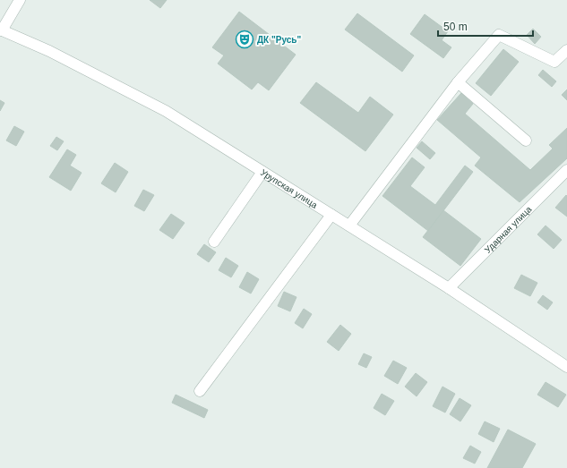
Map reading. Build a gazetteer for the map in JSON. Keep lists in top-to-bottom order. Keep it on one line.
{"streets":{"street":["Урупская улица","Ударная улица"]},"crossings":[["Урупская улица","Ударная улица"]],"places":{"theatre":["ДК \"Русь\""]},"scale_bar":"50 m"}
